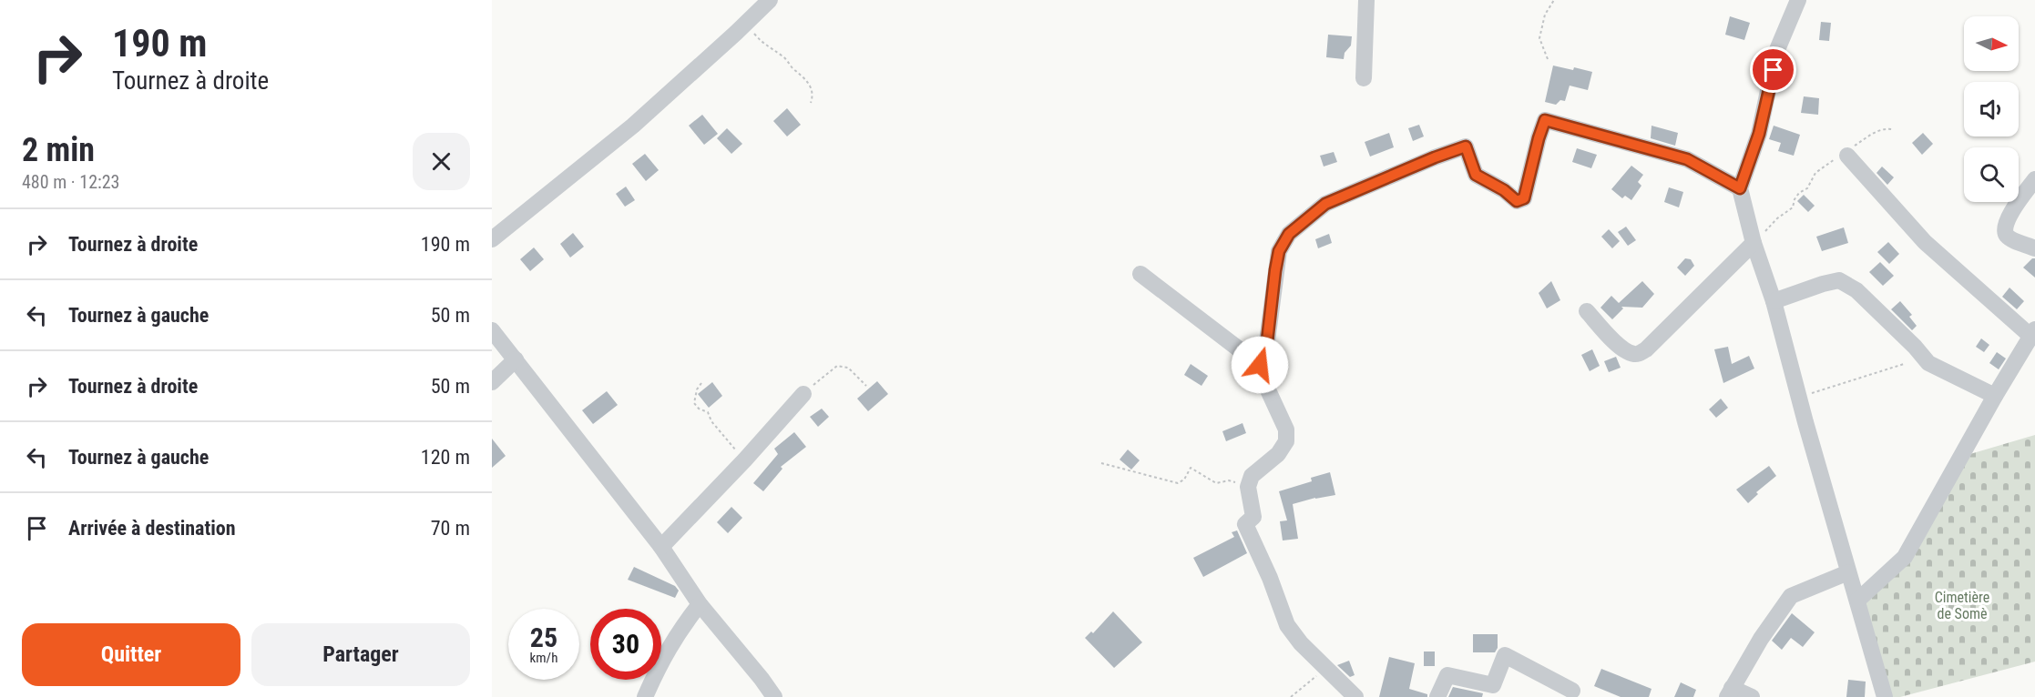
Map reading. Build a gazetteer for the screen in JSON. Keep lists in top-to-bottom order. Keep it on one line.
{"parks":["Cimetière de Somè"],"north":"right","page":{"turn":["190 m","Tournez à droite"],"heading":["2 min","480 m · 12:23"],"list":[{"name":"Tournez à droite","value":"190 m"},{"name":"Tournez à gauche","value":"50 m"},{"name":"Tournez à droite","value":"50 m"},{"name":"Tournez à gauche","value":"120 m"},{"name":"Arrivée à destination","value":"70 m"}],"speed":"25 km/h","limit":"30","buttons":["Quitter","Partager"]}}
